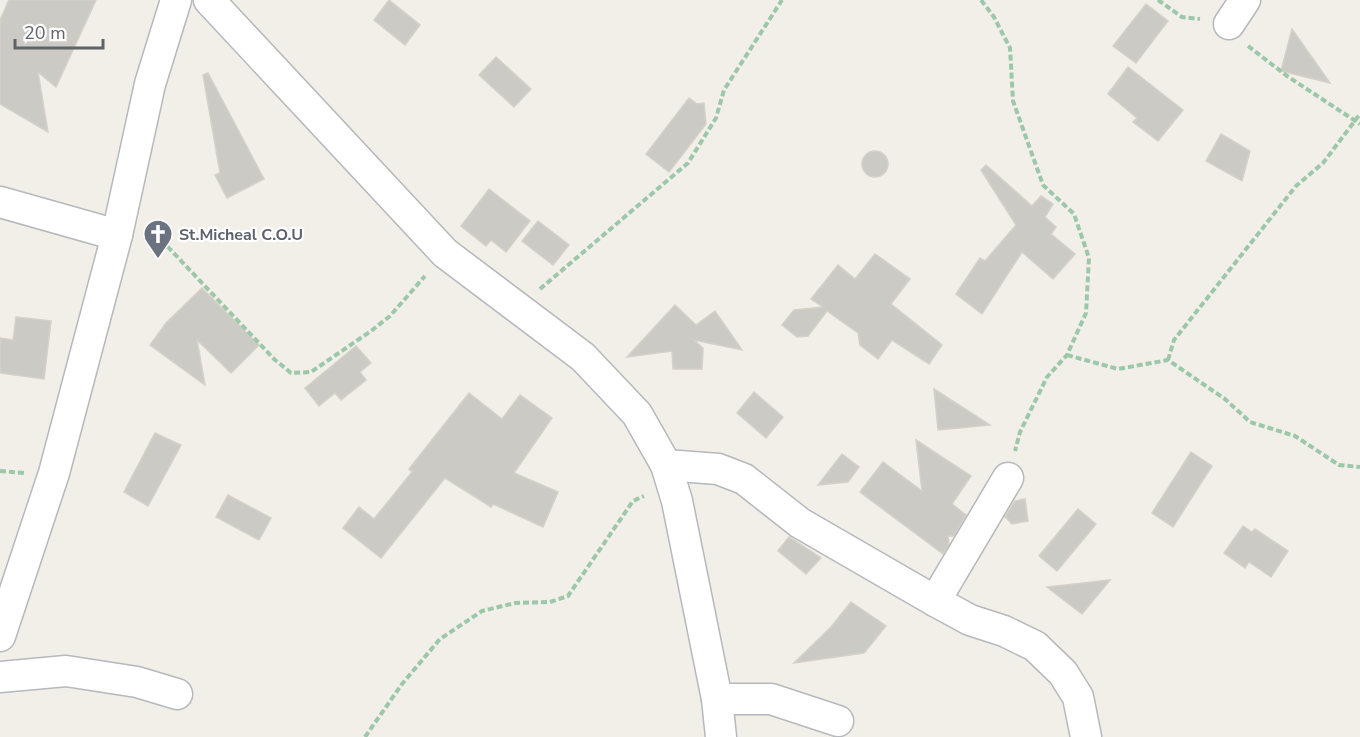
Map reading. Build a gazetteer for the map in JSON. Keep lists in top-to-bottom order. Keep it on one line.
{"places":{"church":["St.Micheal C.O.U"]},"scale_bar":"20 m"}
